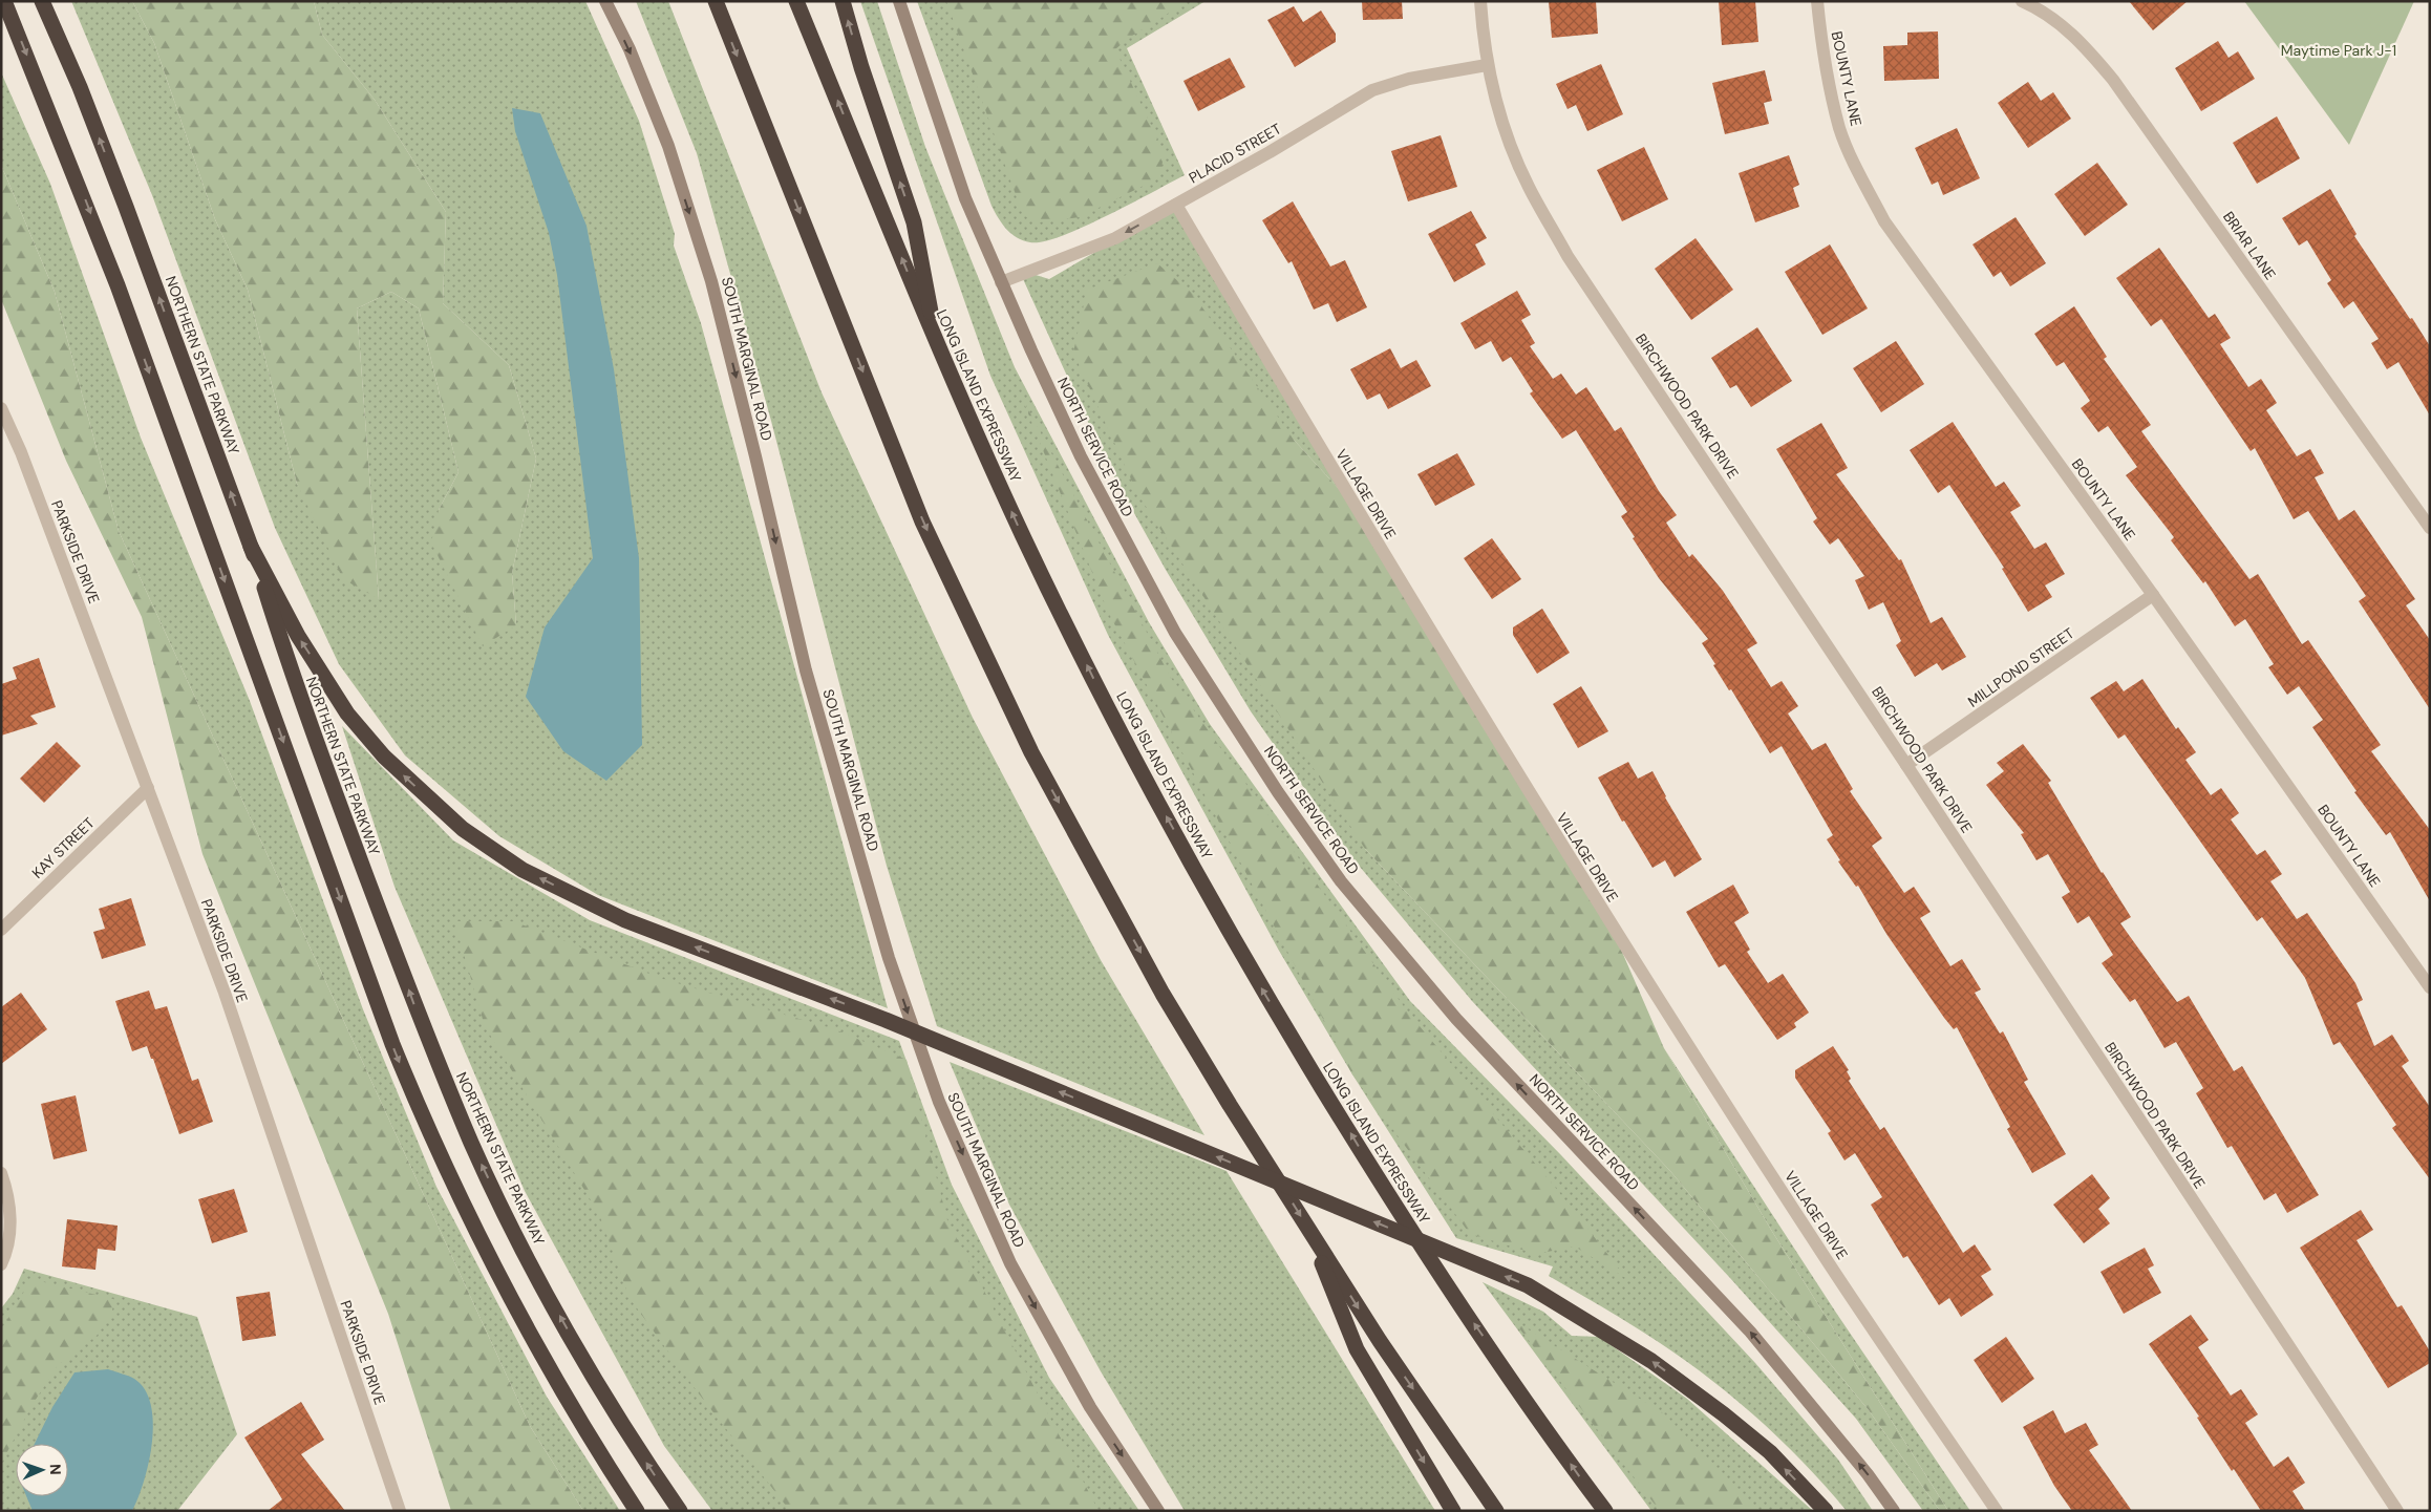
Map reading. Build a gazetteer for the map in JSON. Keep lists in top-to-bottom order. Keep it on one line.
{"streets":{"highway":["NORTHERN STATE PARKWAY","LONG ISLAND EXPRESSWAY"],"main road":["SOUTH MARGINAL ROAD","NORTH SERVICE ROAD"],"street":["BOUNTY LANE","PLACID STREET","BRIAR LANE","BIRCHWOOD PARK DRIVE","VILLAGE DRIVE","PARKSIDE DRIVE","MILLPOND STREET","KAY STREET"]},"crossings":[["BOUNTY LANE","MILLPOND STREET"],["PLACID STREET","BIRCHWOOD PARK DRIVE"],["PLACID STREET","NORTH SERVICE ROAD"],["PLACID STREET","VILLAGE DRIVE"],["BIRCHWOOD PARK DRIVE","MILLPOND STREET"],["PARKSIDE DRIVE","KAY STREET"]],"one_way":["PLACID STREET","SOUTH MARGINAL ROAD","NORTH SERVICE ROAD"],"parks":["Maytime Park J-1"],"north":"right"}
